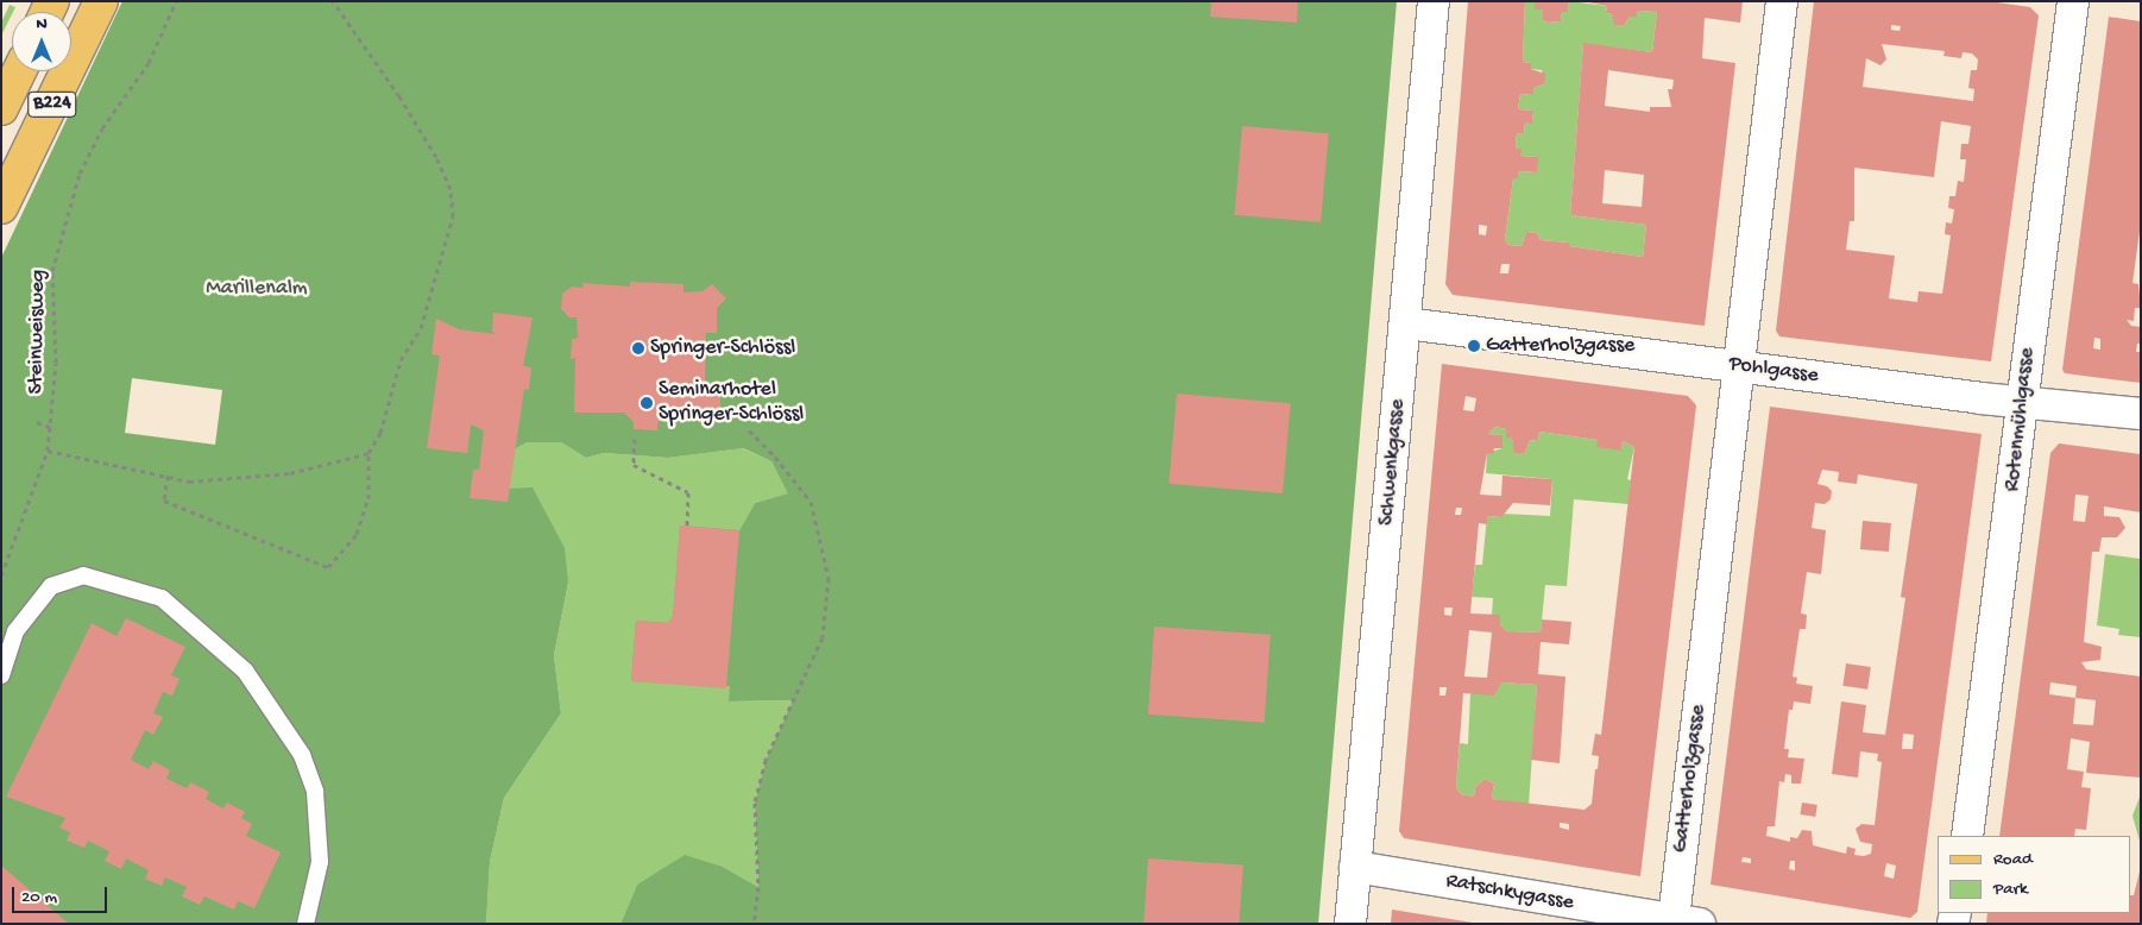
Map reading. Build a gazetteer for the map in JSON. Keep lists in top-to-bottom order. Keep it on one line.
{"streets":{"main road":["B224"],"street":["Pohlgasse","Rotenmühlgasse","Schwenkgasse","Gatterholzgasse","Ratschkygasse"],"path":["Steinweisweg"]},"crossings":[["Pohlgasse","Rotenmühlgasse"],["Pohlgasse","Schwenkgasse"],["Pohlgasse","Gatterholzgasse"],["Schwenkgasse","Ratschkygasse"],["Gatterholzgasse","Ratschkygasse"]],"parks":["Marillenalm"],"places":["Gatterholzgasse","Springer-Schlössl","Seminarhotel Springer-Schlössl"],"legend":["Road","Park"],"scale_bar":"20 m","north":"top"}
